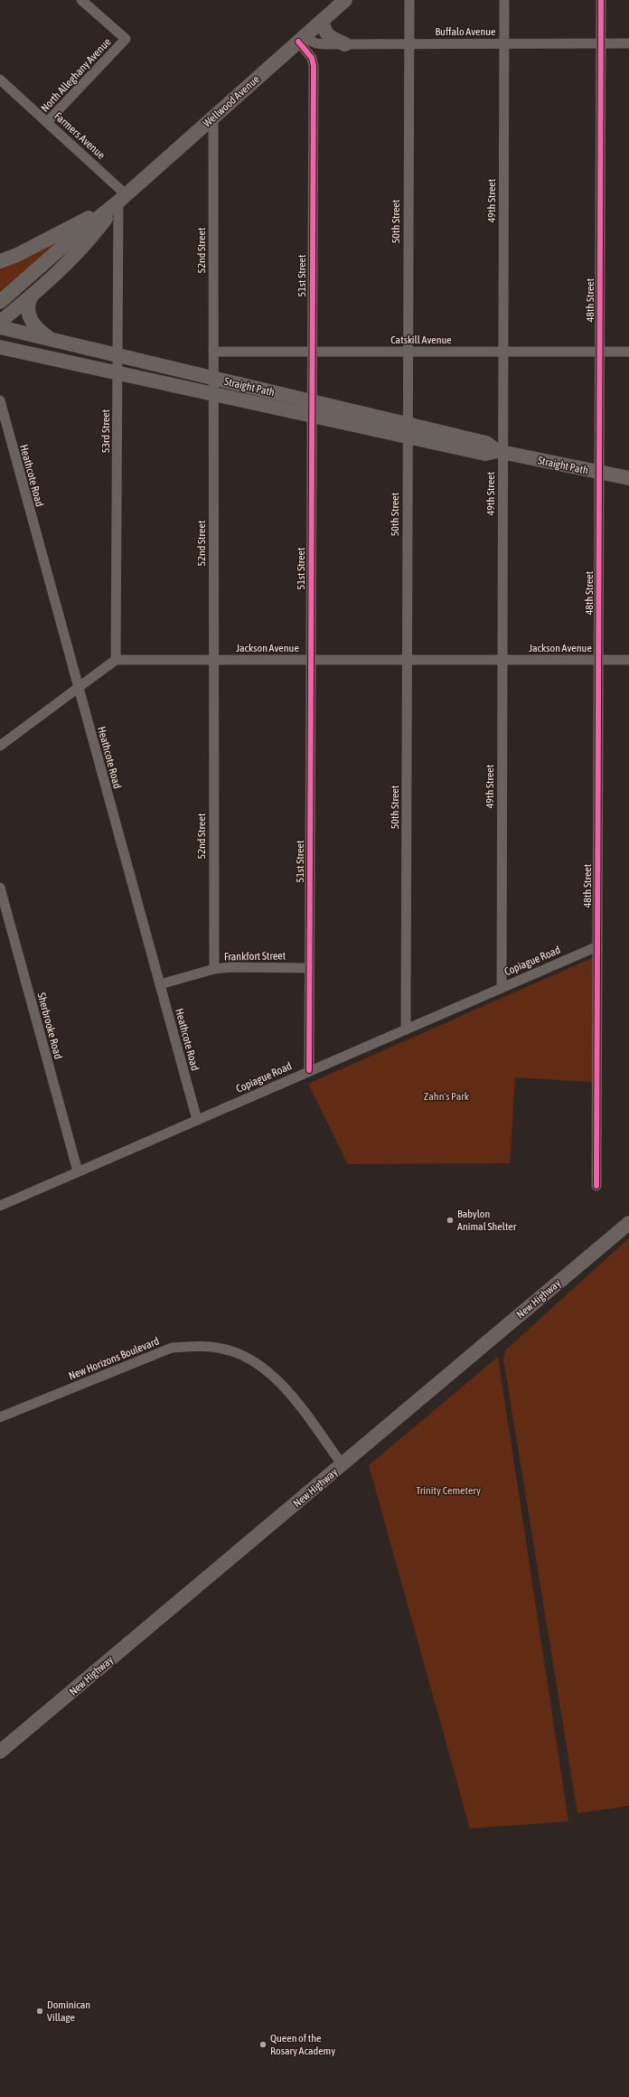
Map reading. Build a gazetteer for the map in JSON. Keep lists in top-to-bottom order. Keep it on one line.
{"streets":{"main road":["Wellwood Avenue","Straight Path","New Highway"],"street":["Buffalo Avenue","North Alleghany Avenue","Farmers Avenue","49th Street","50th Street","52nd Street","51st Street","48th Street","Catskill Avenue","53rd Street","Heathcote Road","Jackson Avenue","Frankfort Street","Copiague Road","Sherbrooke Road","New Horizons Boulevard"]},"crossings":[["Buffalo Avenue","Wellwood Avenue"],["Buffalo Avenue","49th Street"],["Buffalo Avenue","50th Street"],["Buffalo Avenue","51st Street"],["Buffalo Avenue","48th Street"],["North Alleghany Avenue","Farmers Avenue"],["Wellwood Avenue","Farmers Avenue"],["Wellwood Avenue","52nd Street"],["Wellwood Avenue","51st Street"],["Wellwood Avenue","53rd Street"],["Farmers Avenue","53rd Street"],["49th Street","Catskill Avenue"],["49th Street","Straight Path"],["49th Street","Jackson Avenue"],["49th Street","Copiague Road"],["50th Street","Catskill Avenue"],["50th Street","Straight Path"],["50th Street","Jackson Avenue"],["50th Street","Copiague Road"],["52nd Street","Catskill Avenue"],["52nd Street","Straight Path"],["52nd Street","Jackson Avenue"],["52nd Street","Frankfort Street"],["51st Street","Catskill Avenue"],["51st Street","Straight Path"],["51st Street","Jackson Avenue"],["51st Street","Frankfort Street"],["51st Street","Copiague Road"],["48th Street","Catskill Avenue"],["48th Street","Straight Path"],["48th Street","Jackson Avenue"],["48th Street","Copiague Road"],["Straight Path","53rd Street"],["53rd Street","Jackson Avenue"],["Heathcote Road","Frankfort Street"],["Heathcote Road","Copiague Road"],["Copiague Road","Sherbrooke Road"],["New Highway","New Horizons Boulevard"]],"parks":["Zahn's Park","Trinity Cemetery"],"places":["Babylon Animal Shelter","Dominican Village","Queen of the Rosary Academy"]}
